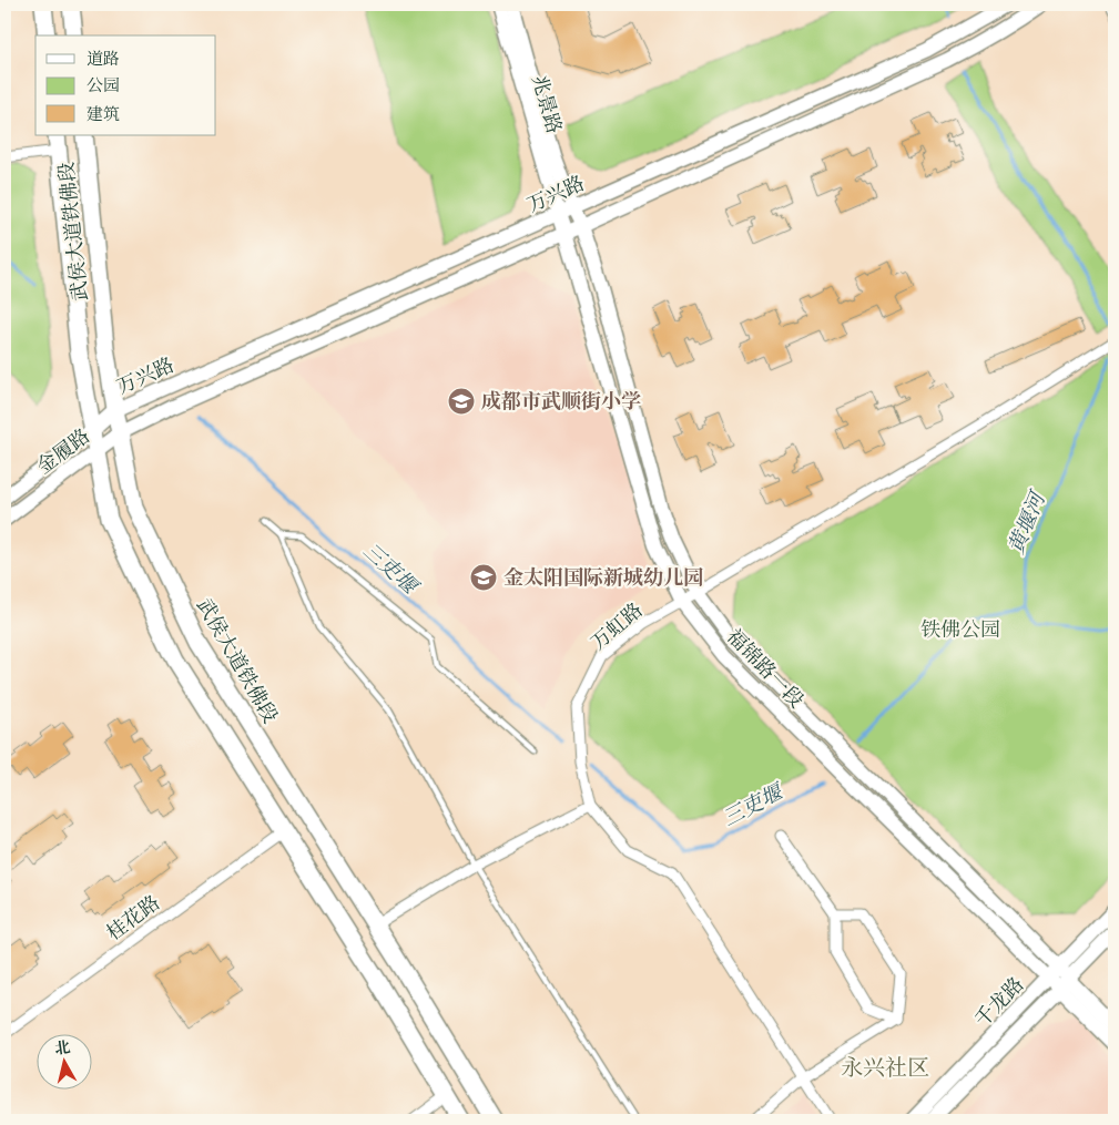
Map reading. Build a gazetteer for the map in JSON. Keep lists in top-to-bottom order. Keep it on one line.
{"streets":{"main road":["武侯大道铁佛段"],"street":["兆景路","万兴路","金履路","万虹路","福锦路一段","桂花路","千龙路"]},"crossings":[["兆景路","万兴路"],["兆景路","福锦路一段"],["万兴路","武侯大道铁佛段"],["万兴路","金履路"],["万兴路","福锦路一段"],["武侯大道铁佛段","金履路"],["武侯大道铁佛段","桂花路"],["金履路","福锦路一段"],["万虹路","福锦路一段"],["福锦路一段","千龙路"]],"districts":["永兴社区"],"water":["黄堰河","三吏堰"],"parks":["铁佛公园"],"places":{"school or university":["成都市武顺街小学","金太阳国际新城幼儿园"]},"legend":["道路","公园","建筑"],"north":"top"}
